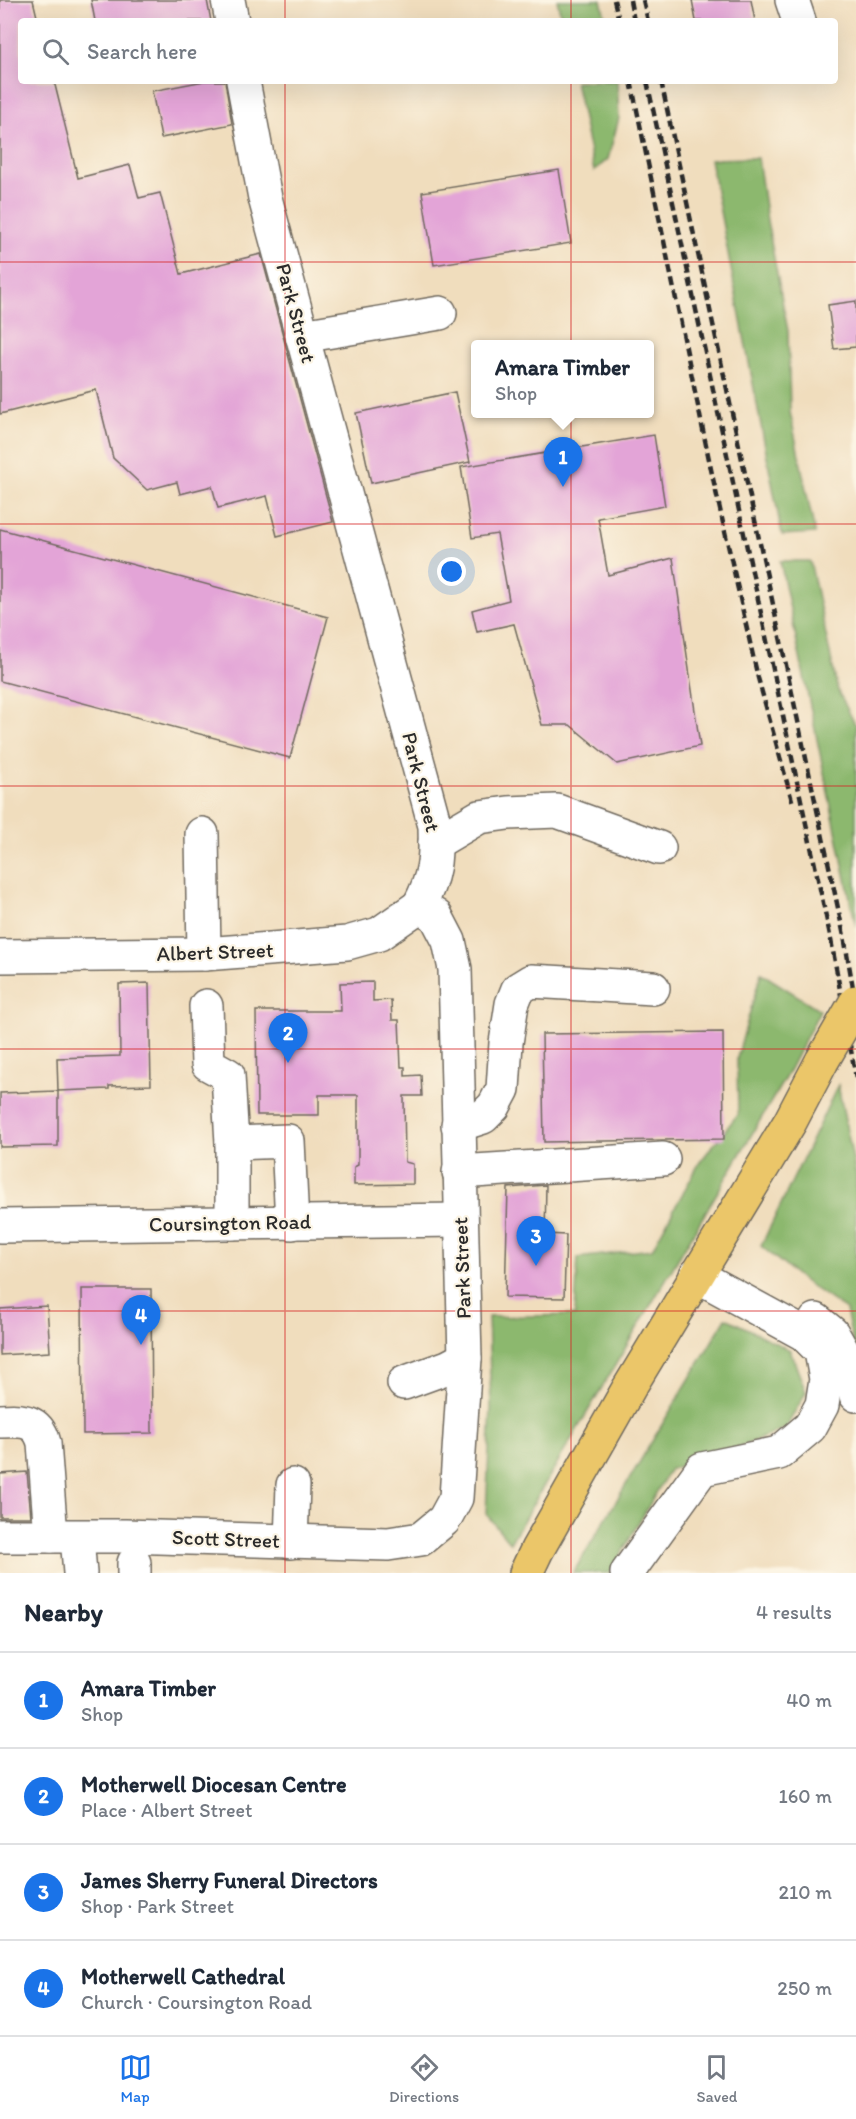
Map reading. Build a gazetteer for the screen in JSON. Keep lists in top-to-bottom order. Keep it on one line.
{"streets":{"street":["Park Street","Albert Street","Coursington Road","Scott Street"]},"crossings":[["Park Street","Albert Street"],["Park Street","Coursington Road"],["Park Street","Scott Street"]],"page":{"search":"Search here","popup":["Amara Timber","Shop"],"pins":["1","2","3","4"],"heading":["Nearby","4 results"],"list":[{"mark":"1","name":"Amara Timber","note":"Shop","value":"40 m"},{"mark":"2","name":"Motherwell Diocesan Centre","note":"Place · Albert Street","value":"160 m"},{"mark":"3","name":"James Sherry Funeral Directors","note":"Shop · Park Street","value":"210 m"},{"mark":"4","name":"Motherwell Cathedral","note":"Church · Coursington Road","value":"250 m"}],"nav":["Map","Directions","Saved"]}}
